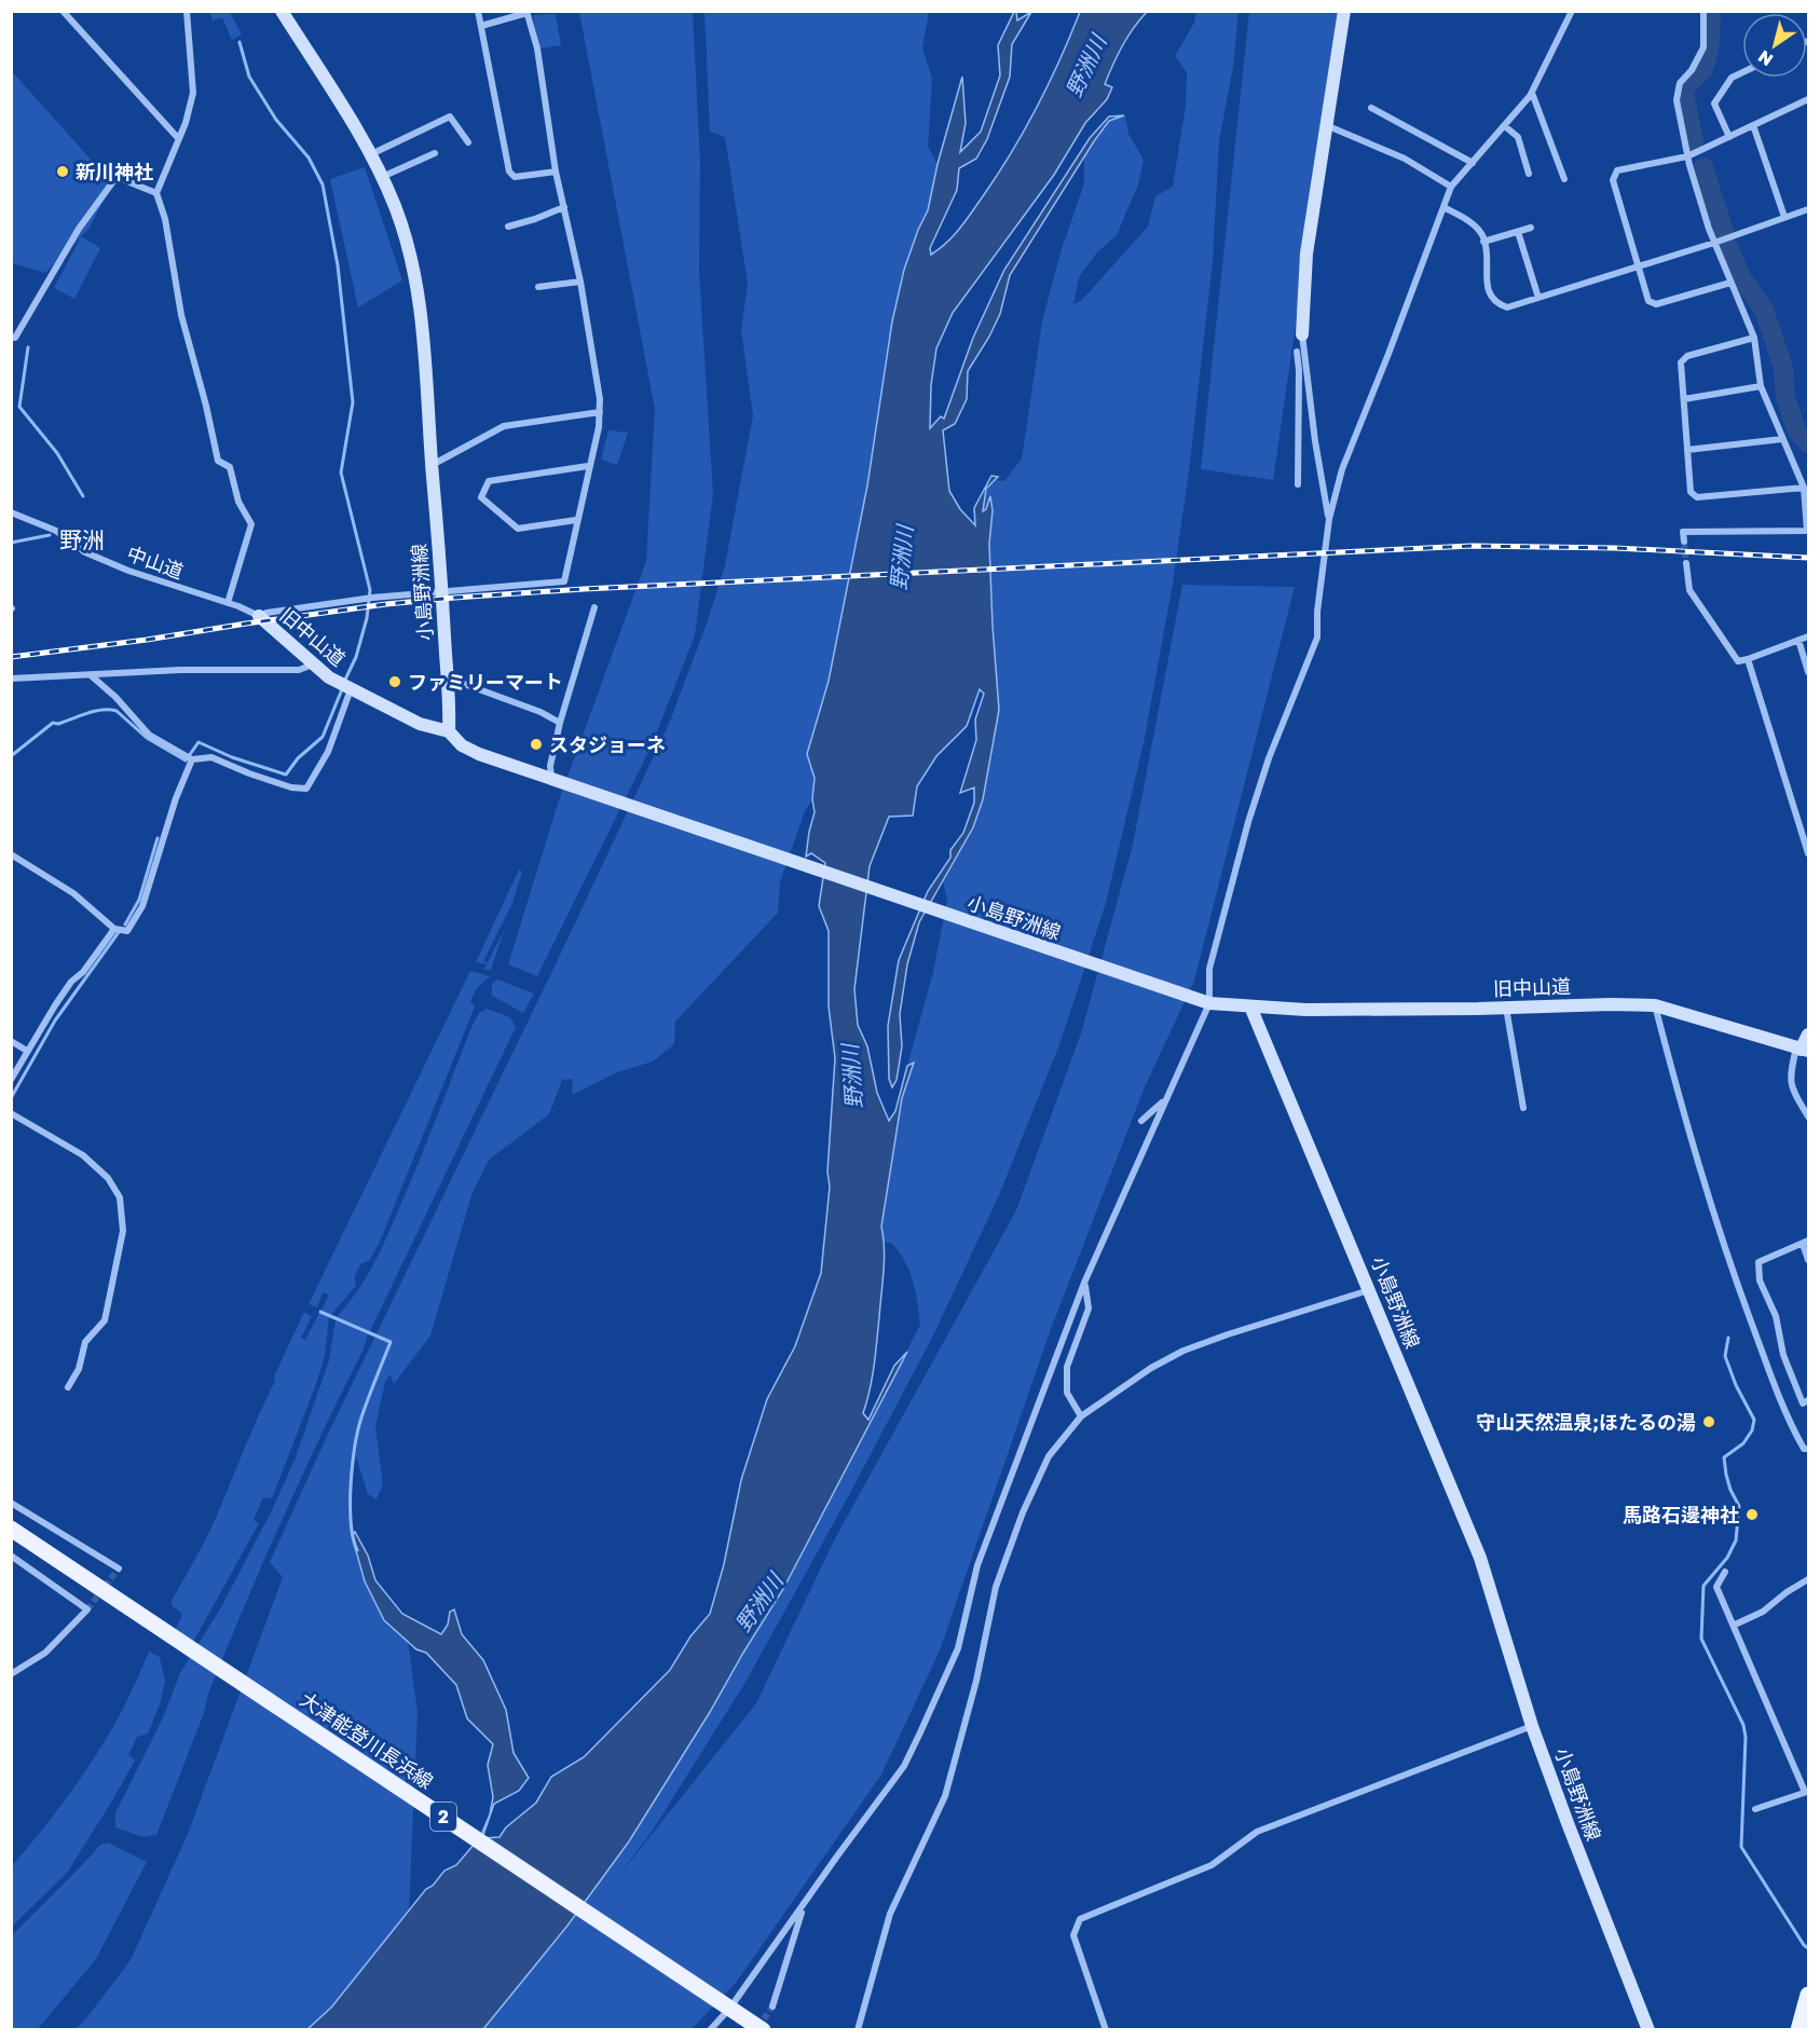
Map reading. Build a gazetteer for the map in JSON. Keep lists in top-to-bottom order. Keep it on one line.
{"streets":{"main road":["小島野洲線","旧中山道","大津能登川長浜線","2"],"street":["中山道"]},"crossings":[["中山道","旧中山道"],["小島野洲線","旧中山道"]],"districts":["野洲"],"water":["野洲川"],"places":["新川神社","ファミリーマート","スタジョーネ","守山天然温泉;ほたるの湯","馬路石邊神社"],"north":"bottom left"}
